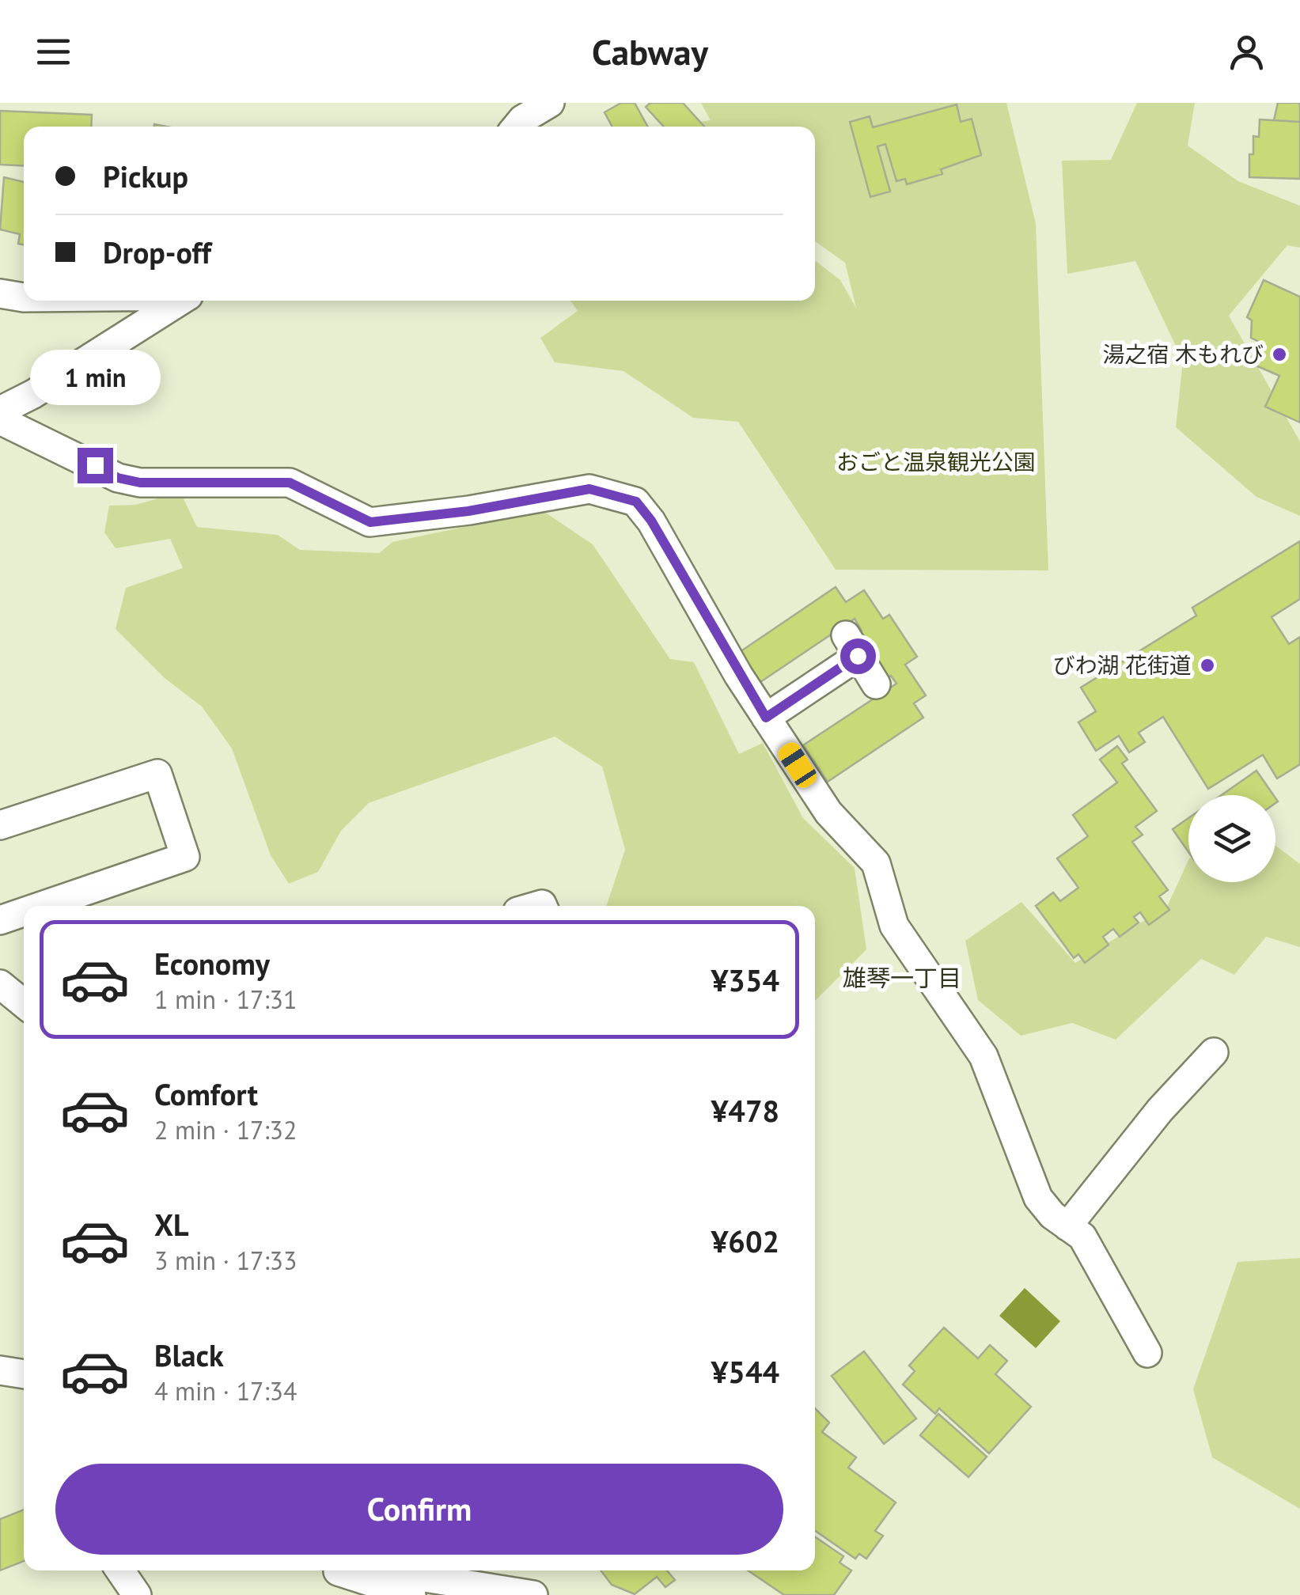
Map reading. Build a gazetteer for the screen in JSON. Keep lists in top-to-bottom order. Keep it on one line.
{"districts":["雄琴一丁目"],"parks":["おごと温泉観光公園"],"places":["湯之宿 木もれび","びわ湖 花街道"],"page":{"header":"Cabway","banner":["Pickup","Drop-off"],"bubble":"1 min","list":[{"name":"Economy","note":"1 min · 17:31","value":"¥354"},{"name":"Comfort","note":"2 min · 17:32","value":"¥478"},{"name":"XL","note":"3 min · 17:33","value":"¥602"},{"name":"Black","note":"4 min · 17:34","value":"¥544"}],"buttons":"Confirm"}}
